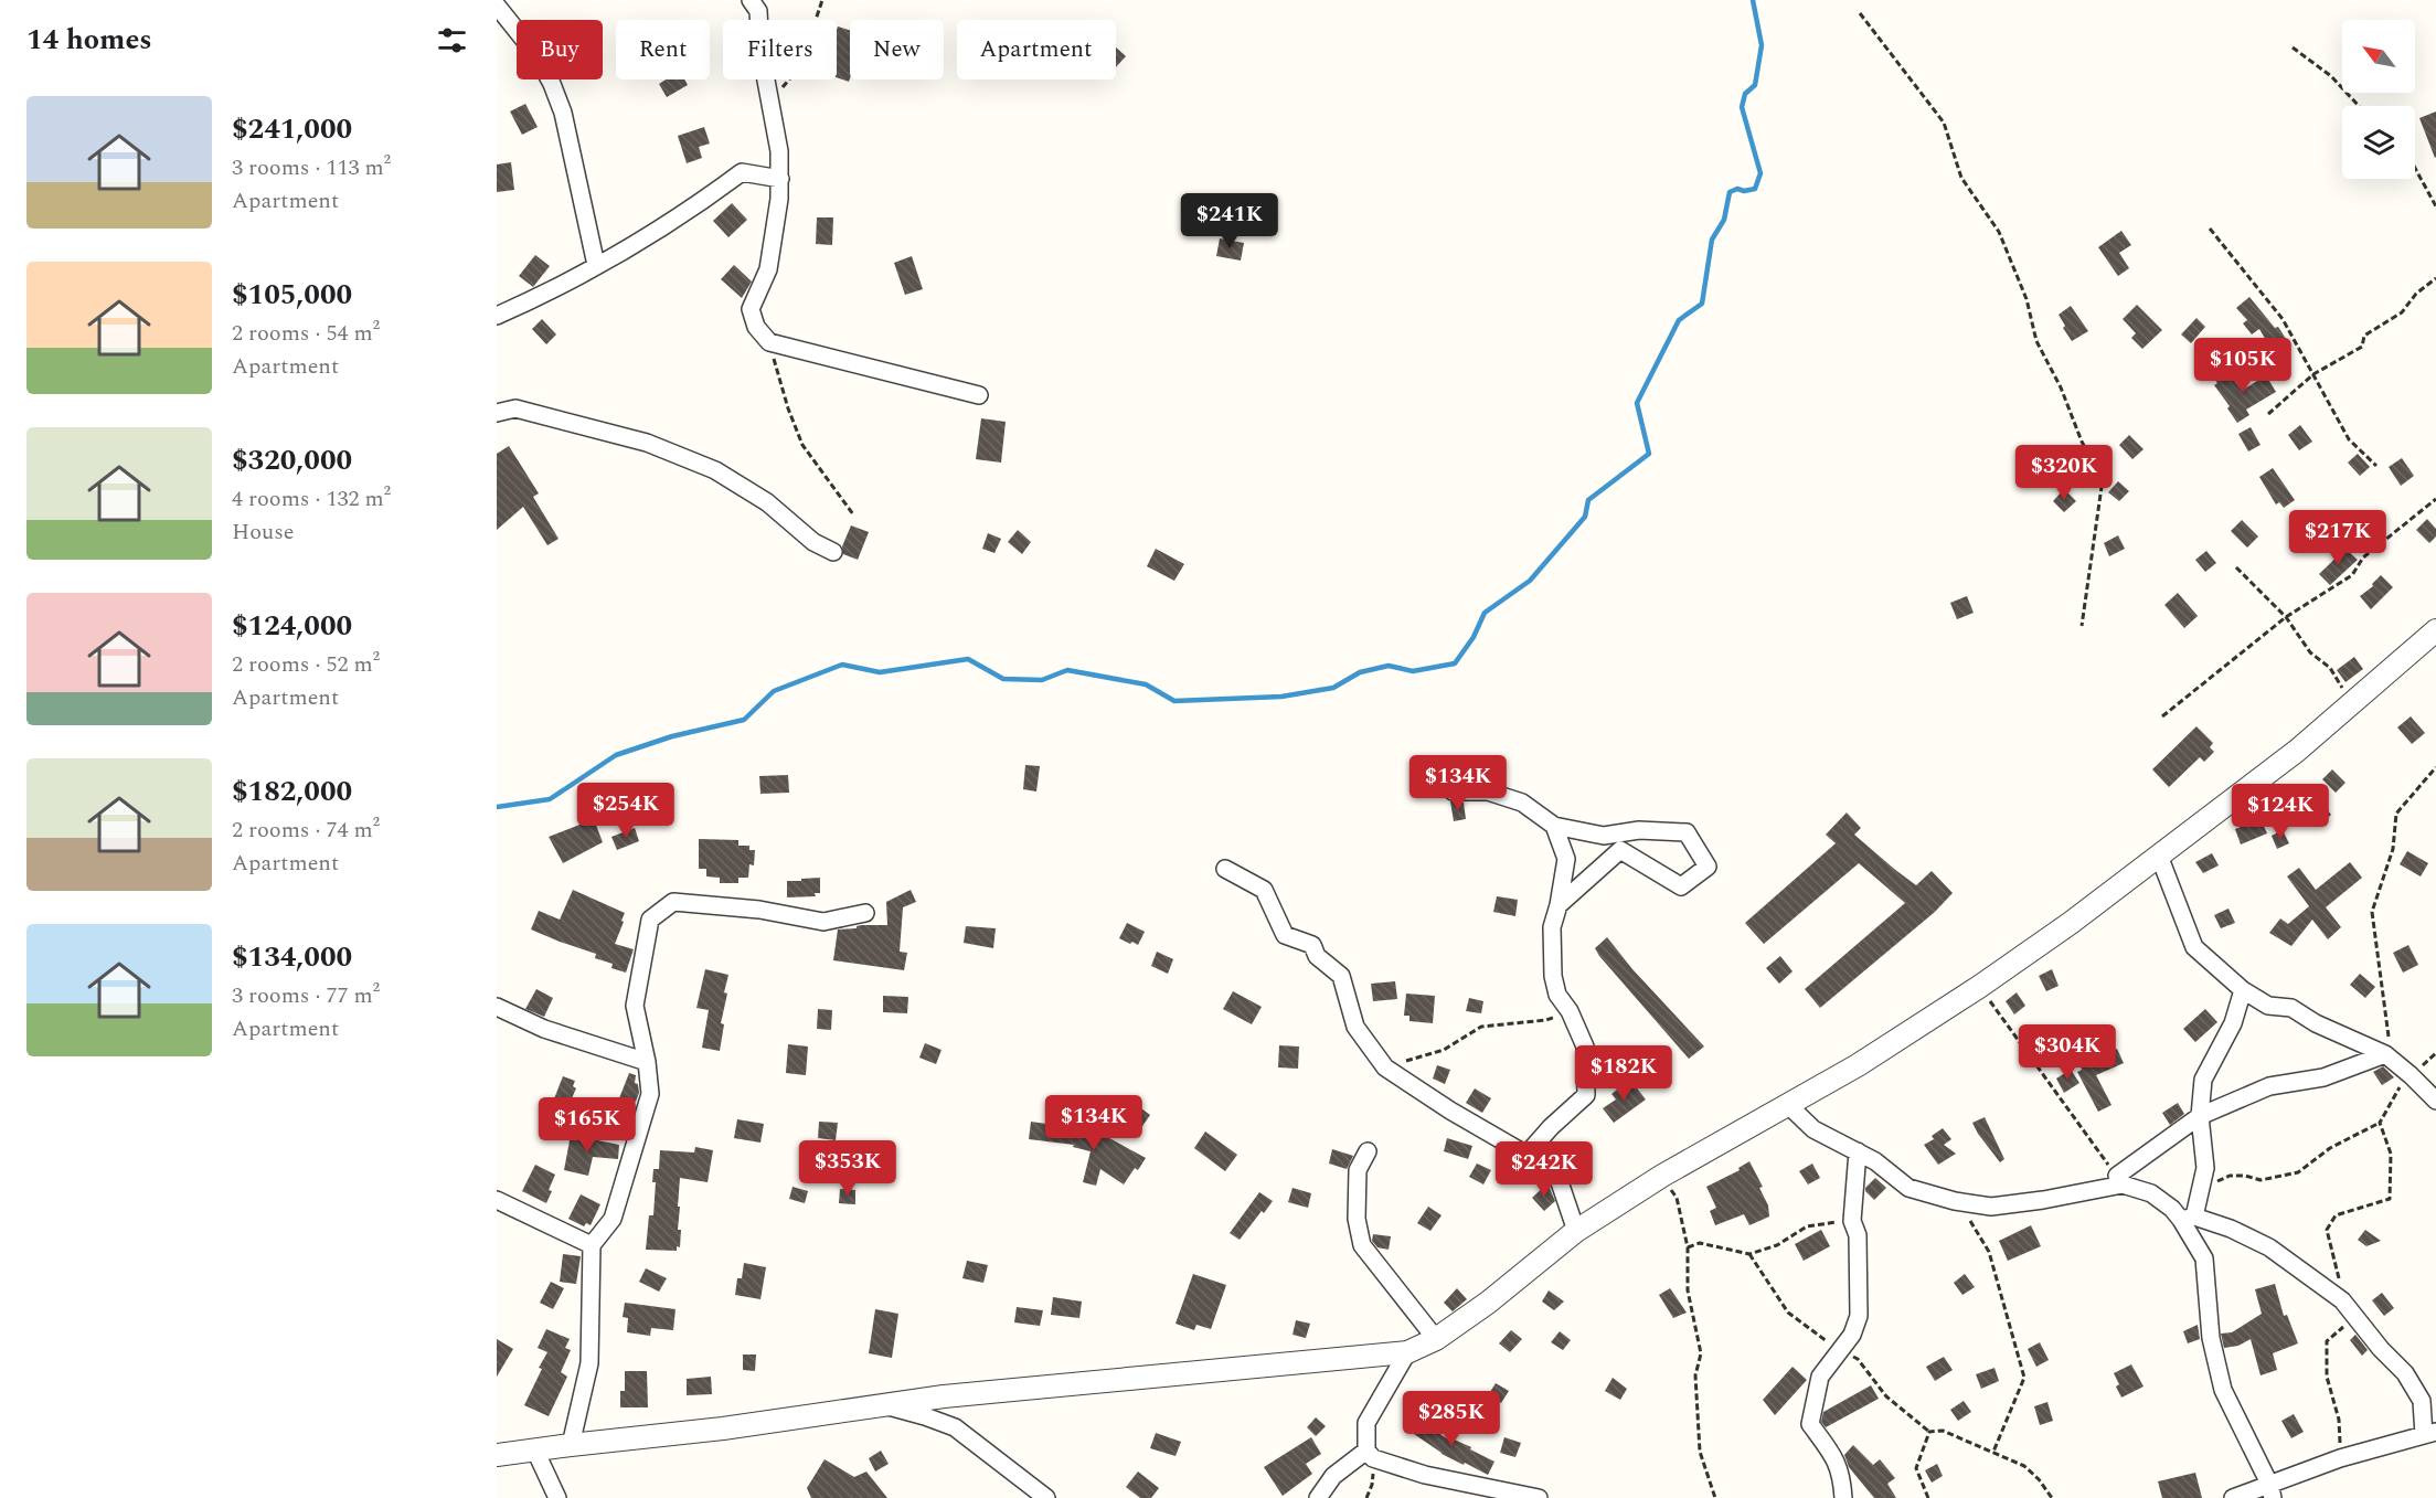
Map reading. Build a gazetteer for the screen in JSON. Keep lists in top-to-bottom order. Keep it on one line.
{"north":"top left","page":{"heading":"14 homes","chip":["Buy","Rent","Filters","New","Apartment"],"list":[{"name":"$241,000","note":"3 rooms · 113 m² · Apartment"},{"name":"$105,000","note":"2 rooms · 54 m² · Apartment"},{"name":"$320,000","note":"4 rooms · 132 m² · House"},{"name":"$124,000","note":"2 rooms · 52 m² · Apartment"},{"name":"$182,000","note":"2 rooms · 74 m² · Apartment"},{"name":"$134,000","note":"3 rooms · 77 m² · Apartment"}],"price":["$241K","$105K","$320K","$217K","$134K","$254K","$124K","$304K","$182K","$134K","$165K","$353K","$242K","$285K"]}}
